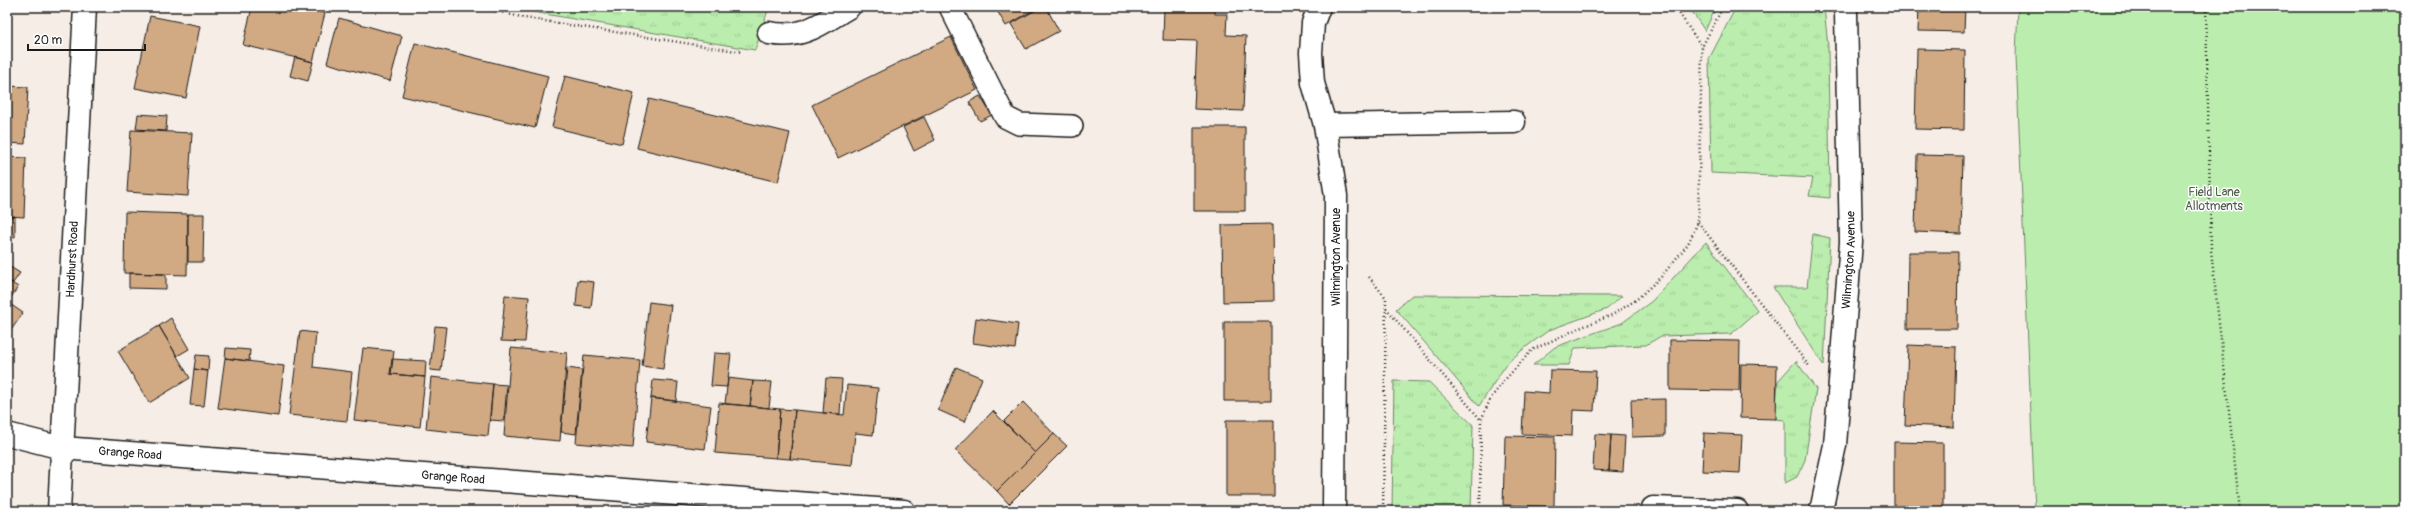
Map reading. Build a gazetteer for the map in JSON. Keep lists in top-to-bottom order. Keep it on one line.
{"streets":{"street":["Wilmington Avenue","Hardhurst Road","Grange Road"]},"crossings":[["Hardhurst Road","Grange Road"]],"parks":["Field Lane Allotments"],"scale_bar":"20 m"}
